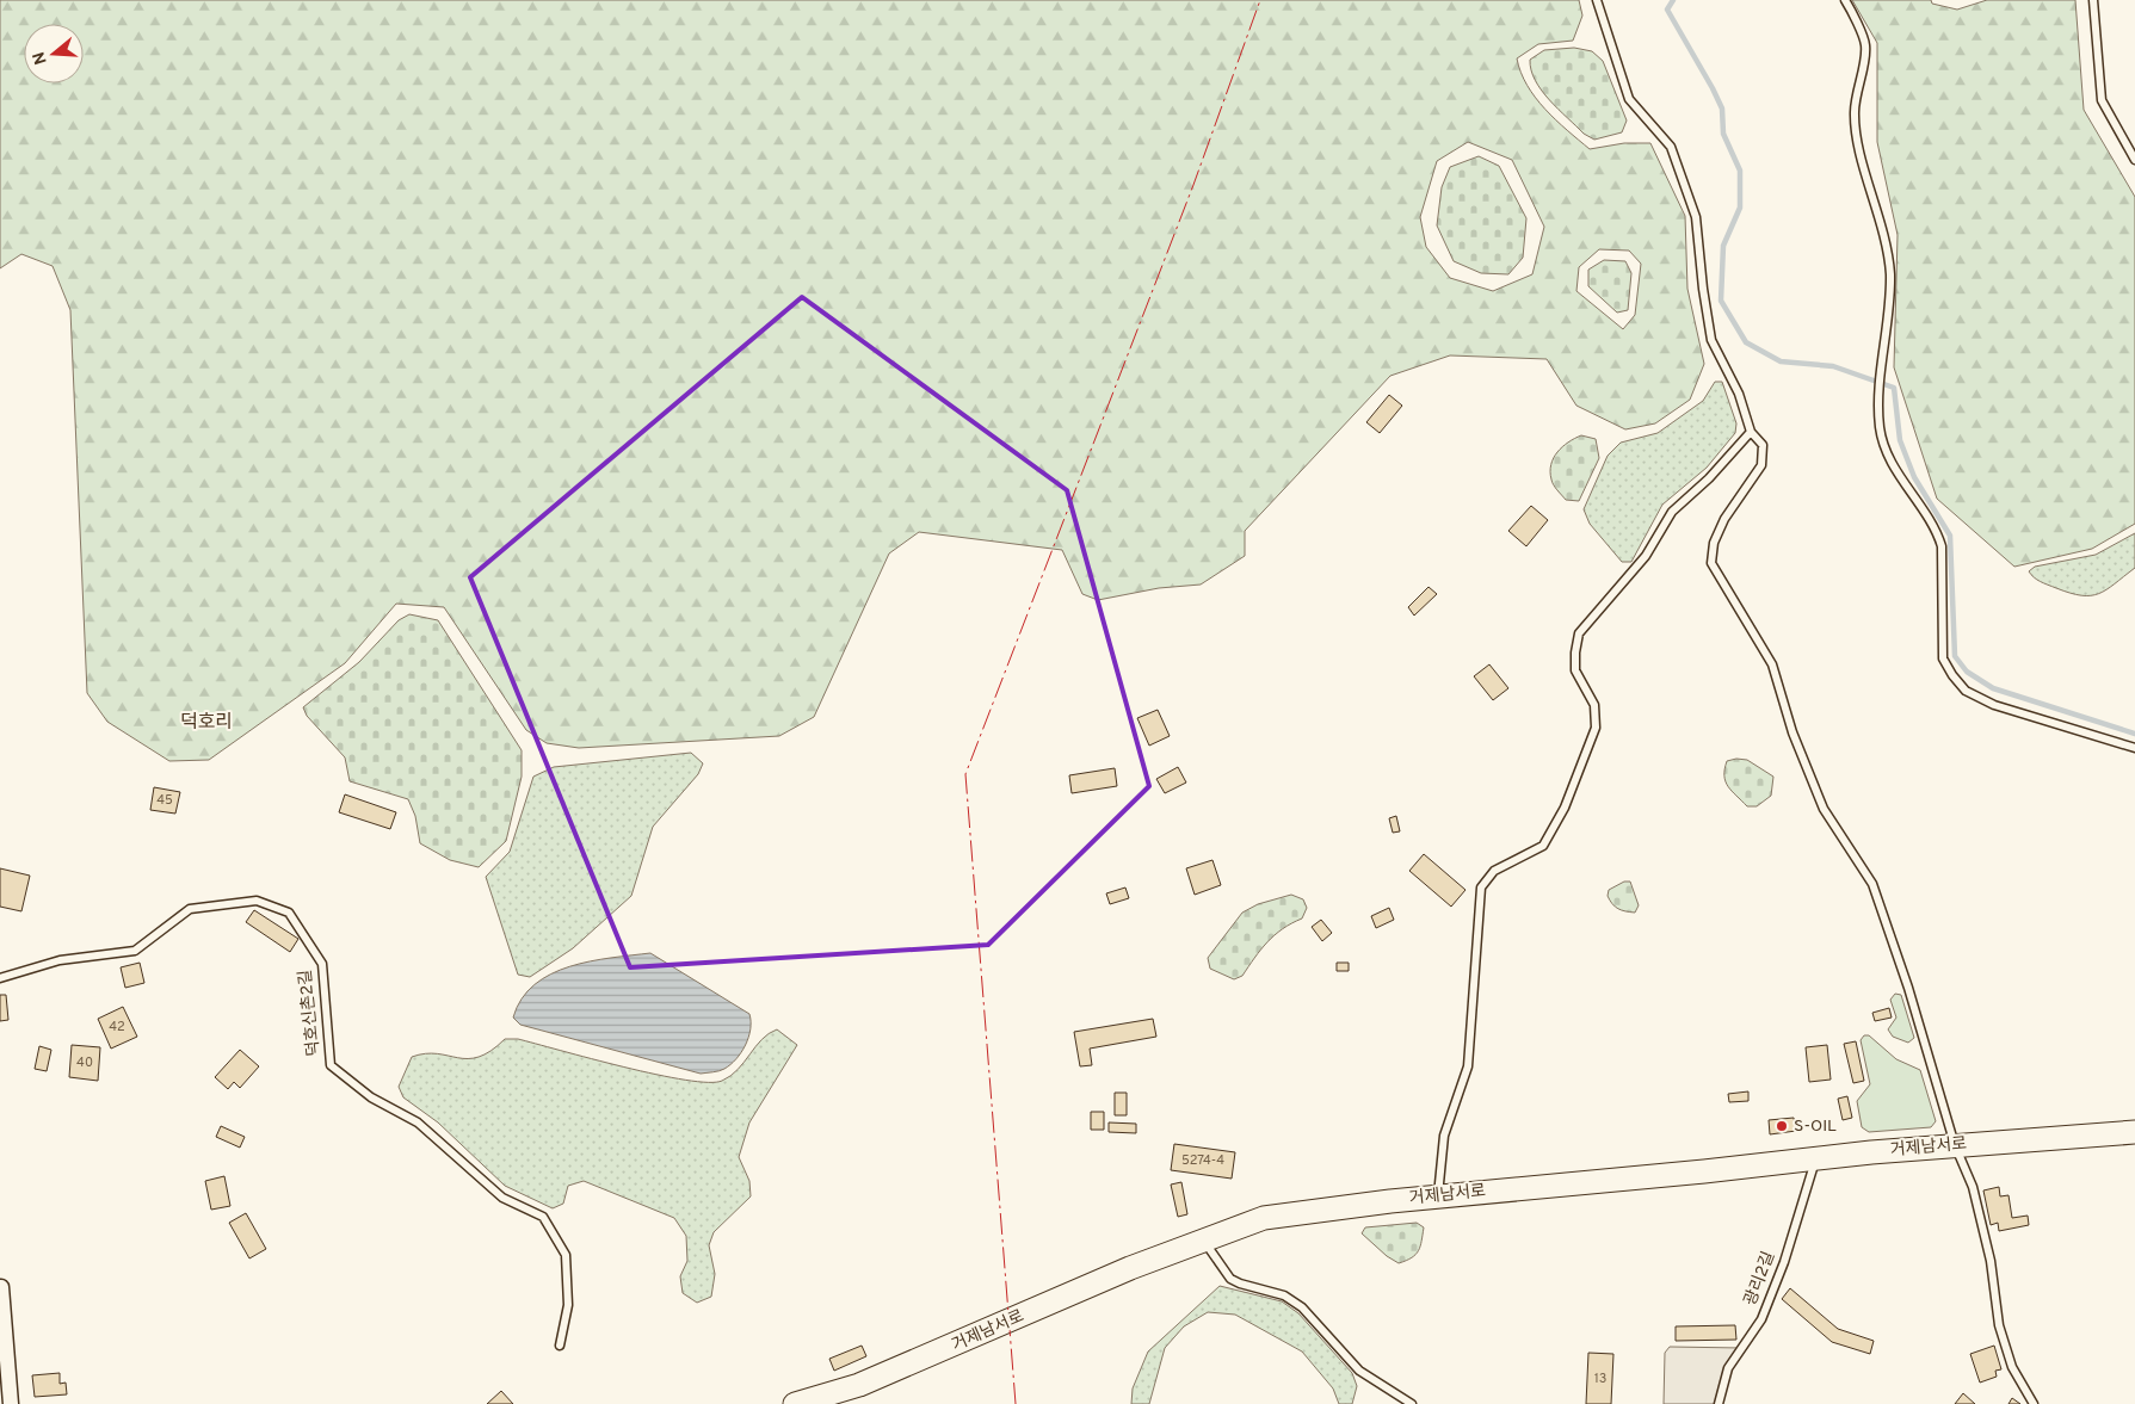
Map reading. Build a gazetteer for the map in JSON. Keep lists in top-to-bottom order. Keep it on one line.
{"streets":{"main road":["거제남서로"],"lane":["덕호신촌2길","광리2길"]},"crossings":[["거제남서로","광리2길"]],"districts":["덕호리"],"places":["S-OIL"],"house_numbers":["45","42","40","5274-4","13"],"north":"left"}
